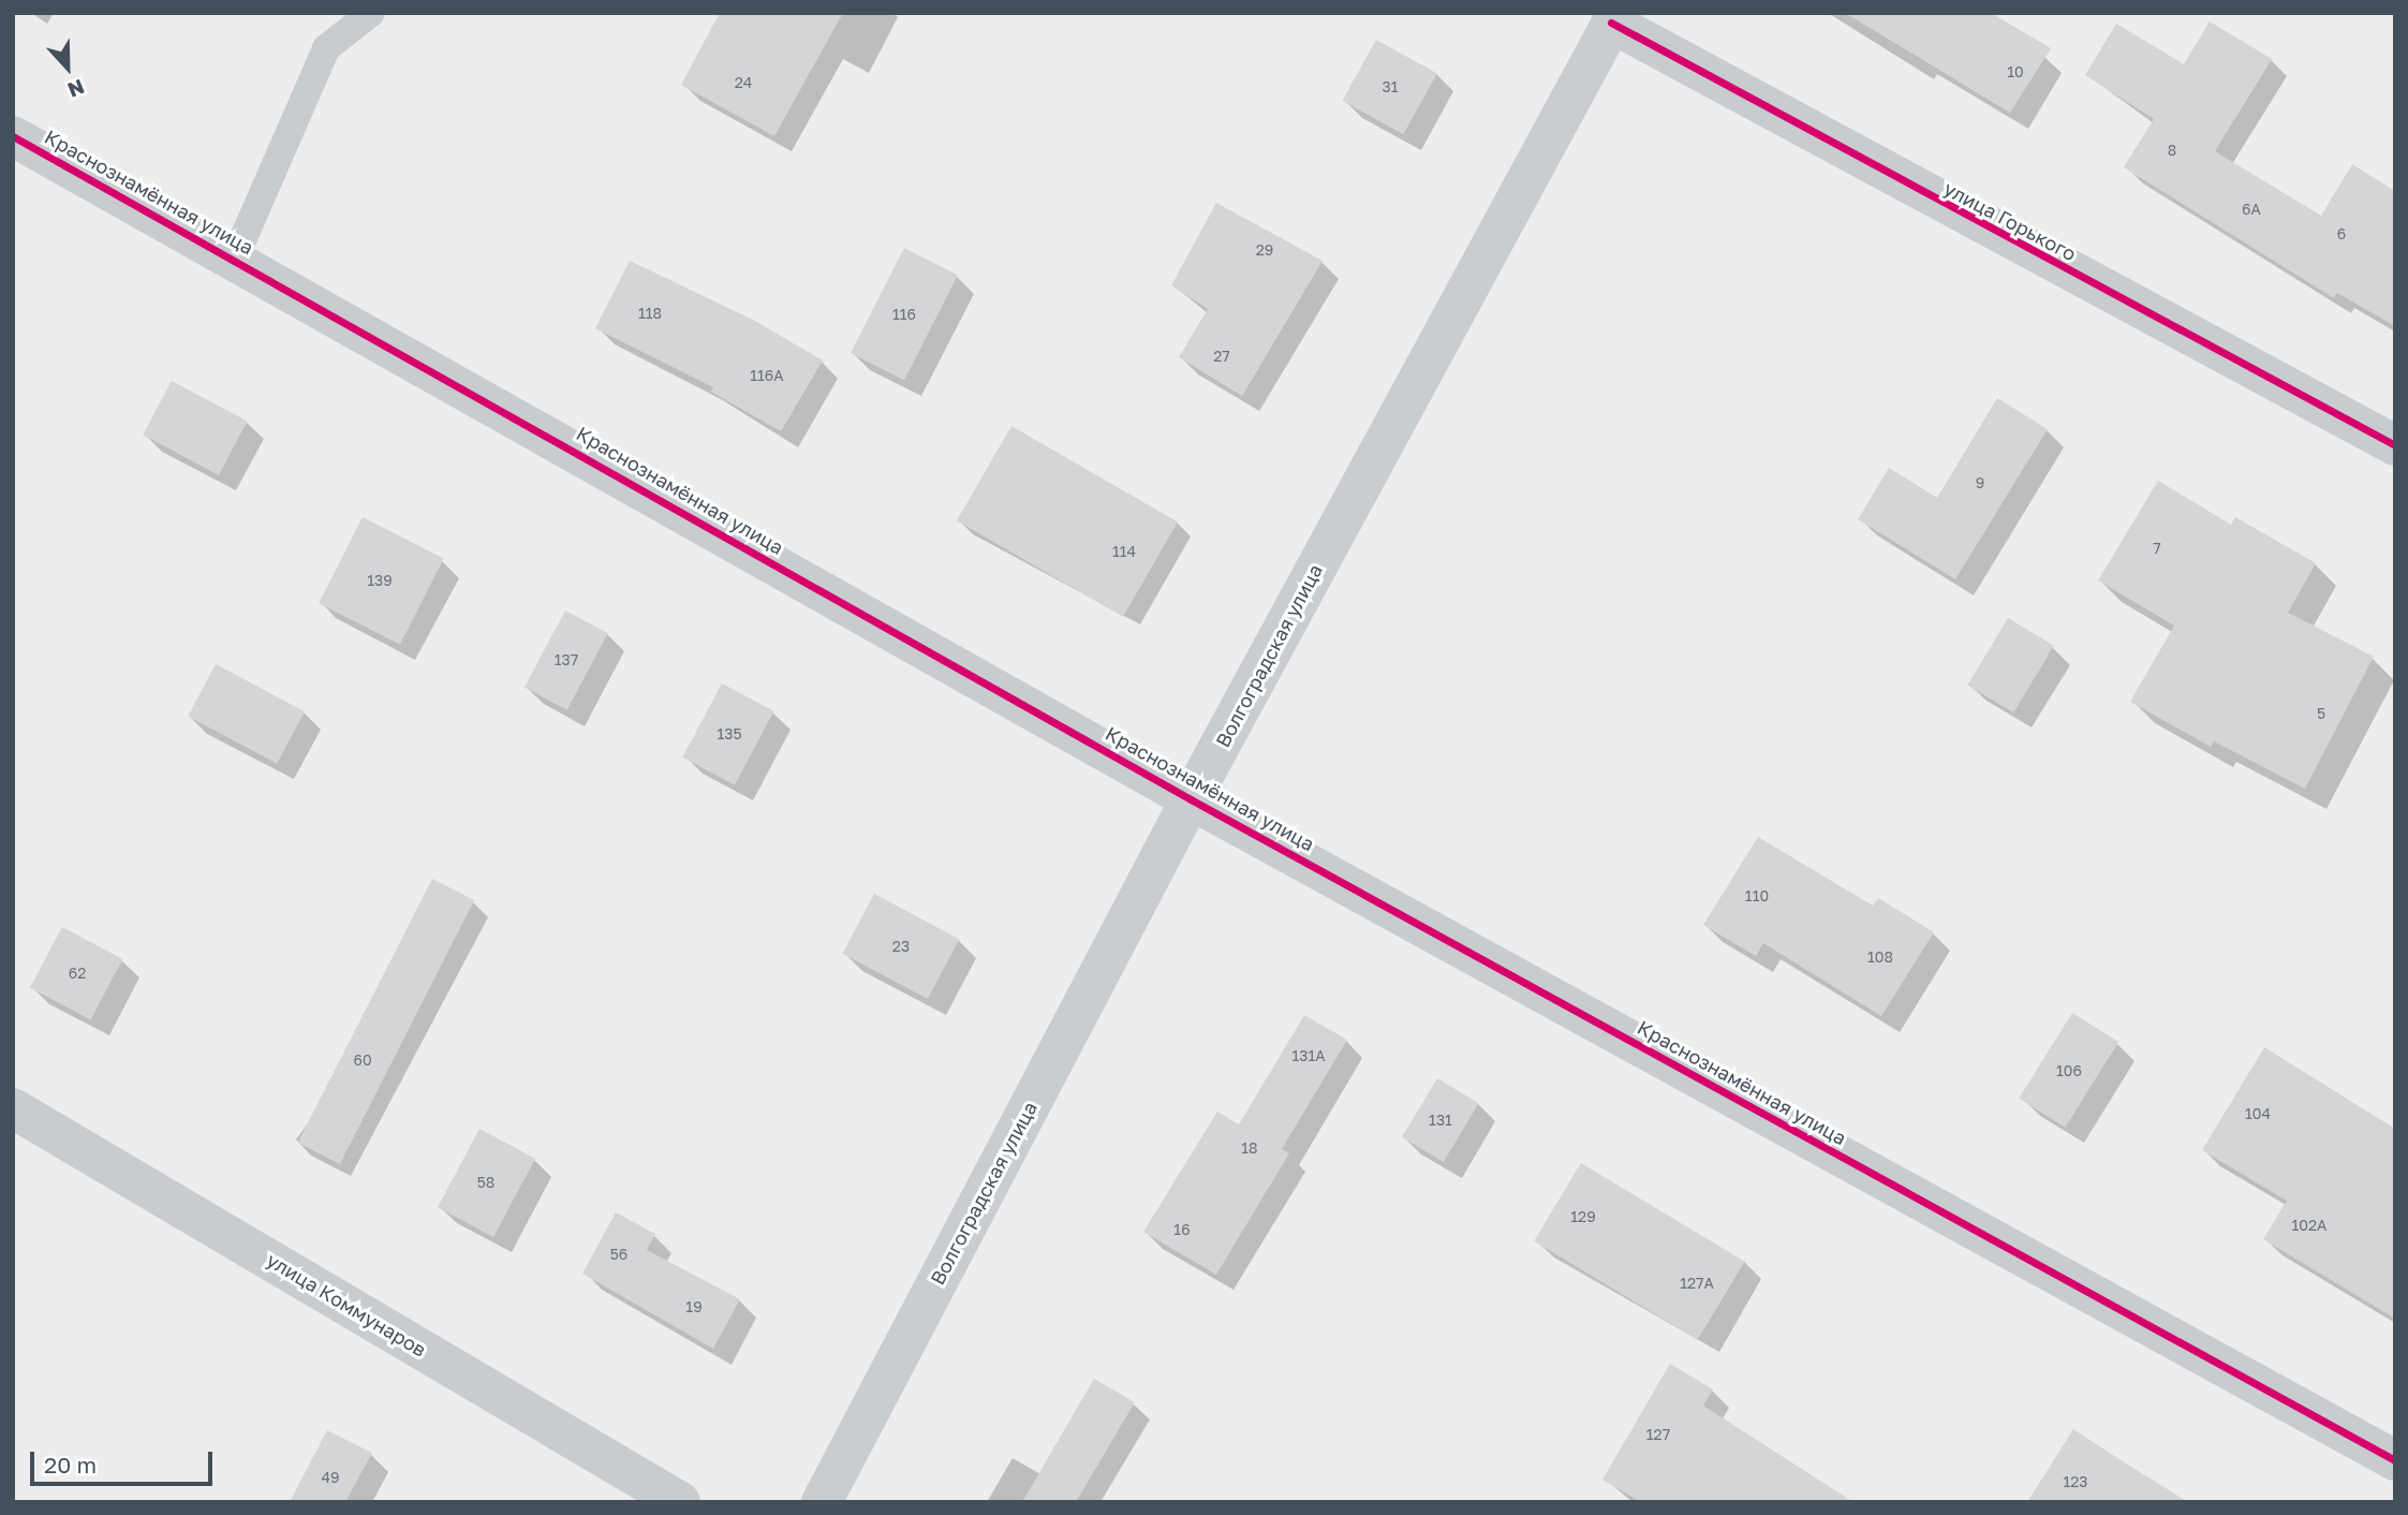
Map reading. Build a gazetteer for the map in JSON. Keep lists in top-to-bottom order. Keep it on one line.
{"streets":{"main road":["Волгоградская улица"],"street":["Краснознамённая улица","улица Горького","улица Коммунаров"]},"crossings":[["Краснознамённая улица","Волгоградская улица"],["улица Горького","Волгоградская улица"]],"house_numbers":["10","24","31","8","6А","6","29","118","116","27","116А","9","7","114","139","137","5","135","110","23","108","62","131А","60","106","104","131","18","58","129","102А","16","56","127А","19","127","49","123"],"scale_bar":"20 m","north":"bottom"}
